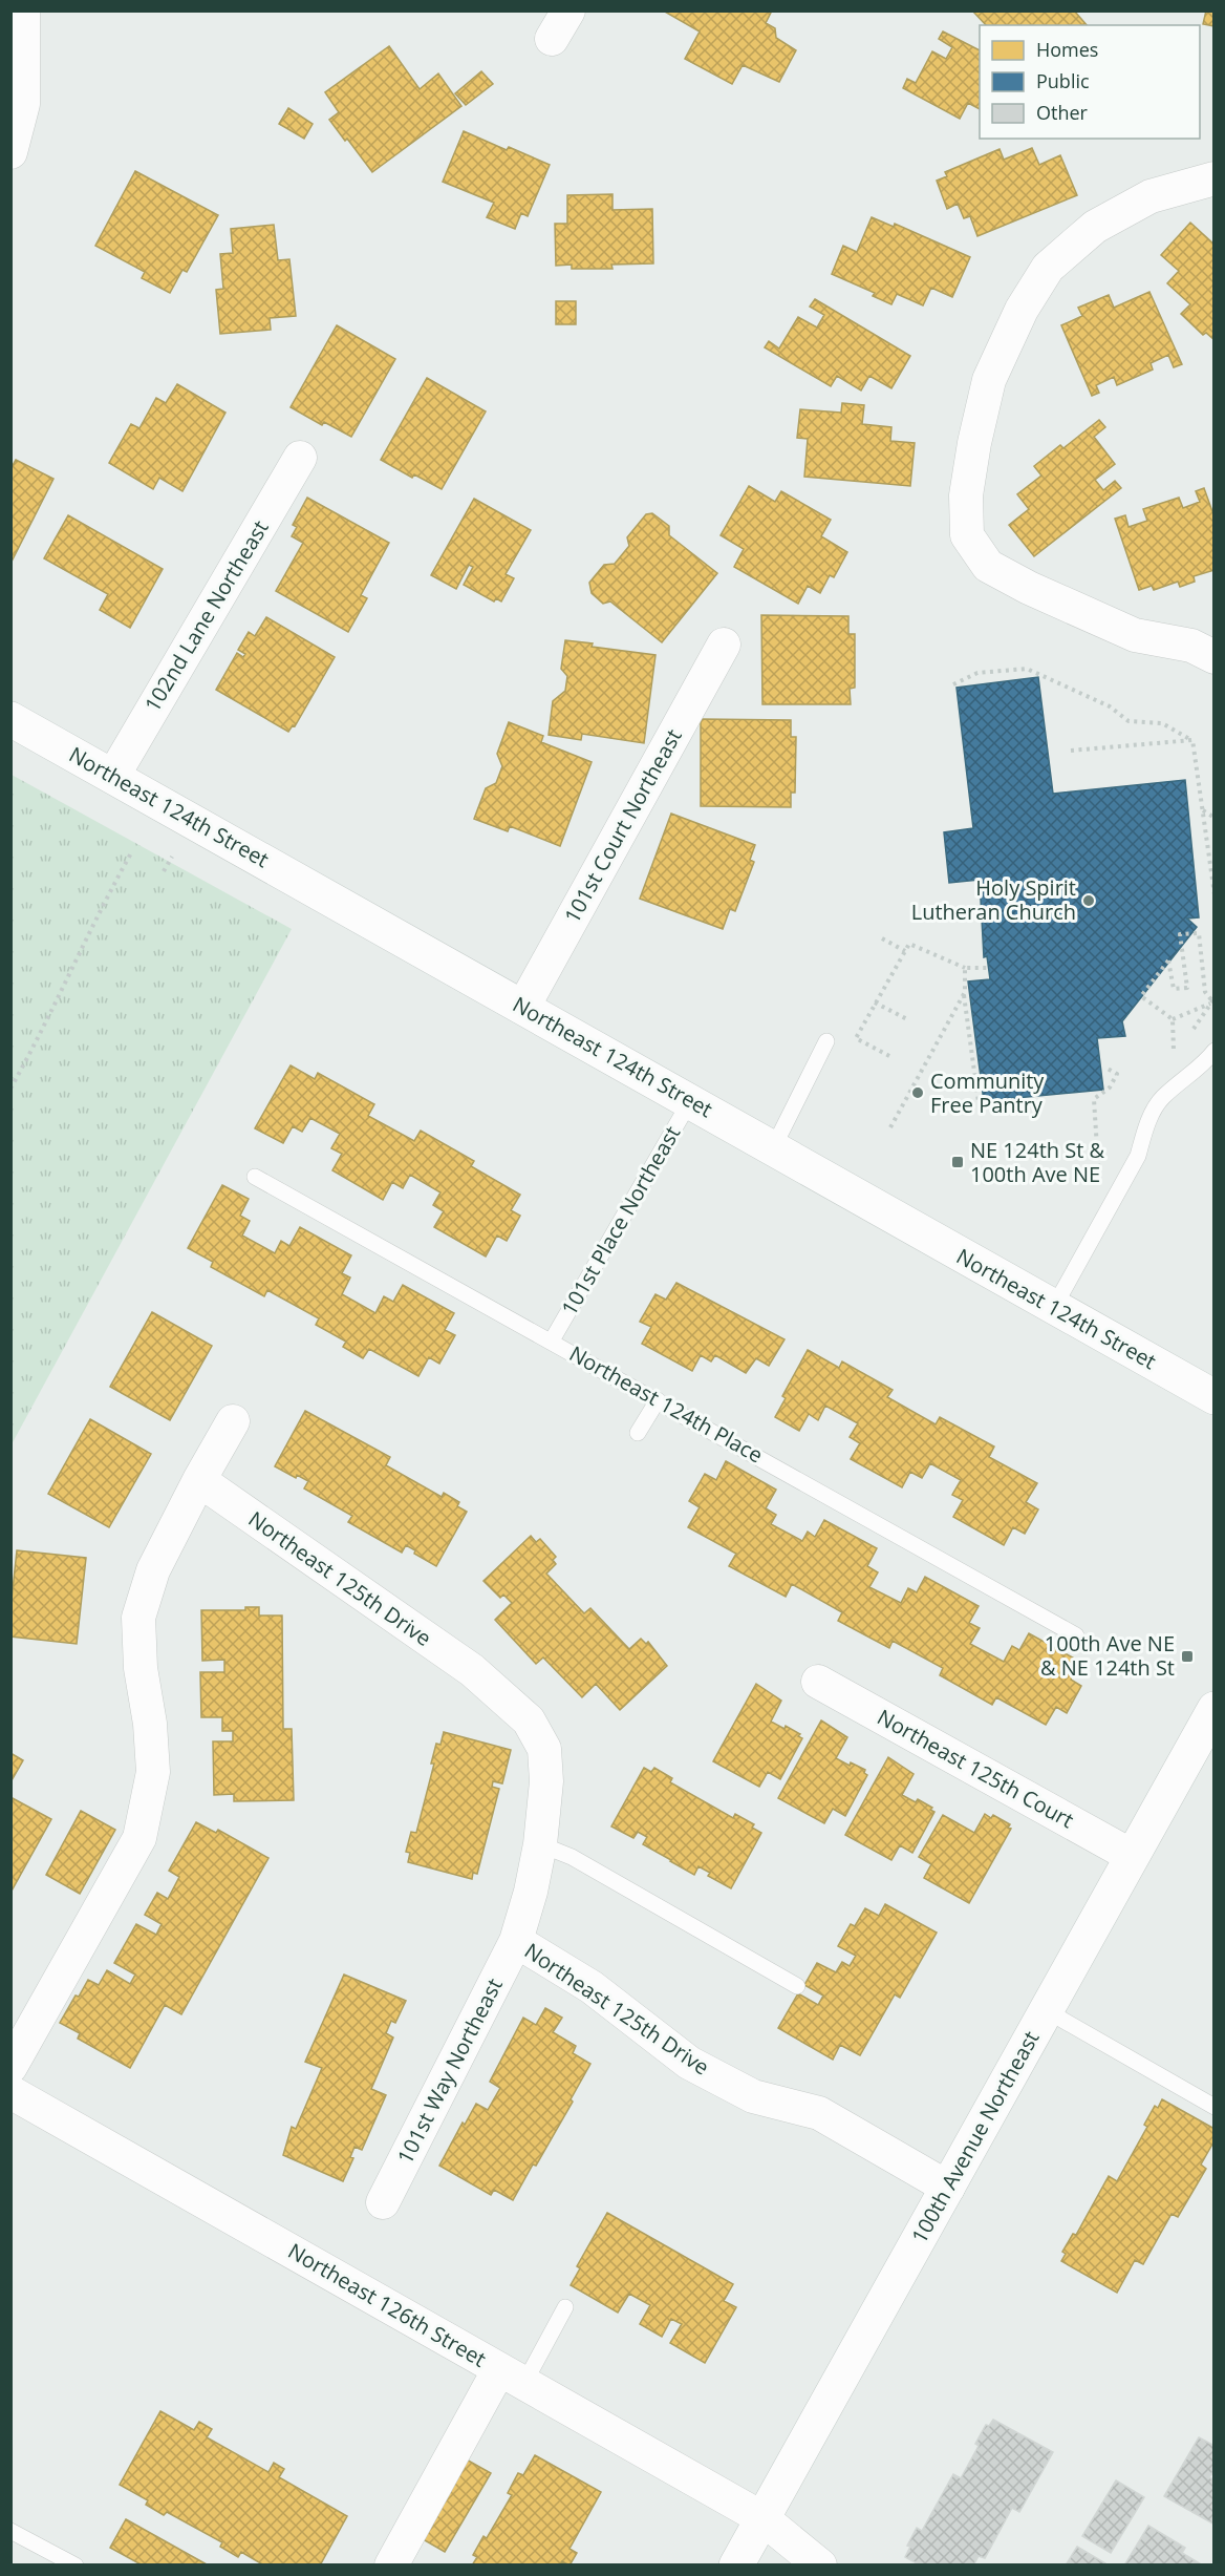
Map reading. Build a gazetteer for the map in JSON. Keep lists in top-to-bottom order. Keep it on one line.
{"streets":{"main road":["Northeast 124th Street","100th Avenue Northeast"],"street":["102nd Lane Northeast","101st Court Northeast","Northeast 125th Drive","Northeast 125th Court","101st Way Northeast","Northeast 126th Street"],"lane":["101st Place Northeast","Northeast 124th Place"]},"crossings":[["102nd Lane Northeast","Northeast 124th Street"],["Northeast 124th Street","101st Court Northeast"],["Northeast 124th Street","101st Place Northeast"],["101st Place Northeast","Northeast 124th Place"],["Northeast 125th Drive","101st Way Northeast"],["Northeast 125th Drive","100th Avenue Northeast"],["Northeast 125th Court","100th Avenue Northeast"],["100th Avenue Northeast","Northeast 126th Street"]],"places":{"other":["Holy Spirit Lutheran Church","Community Free Pantry"],"transit":["NE 124th St & 100th Ave NE","100th Ave NE & NE 124th St"]},"legend":["Homes","Public","Other"]}
